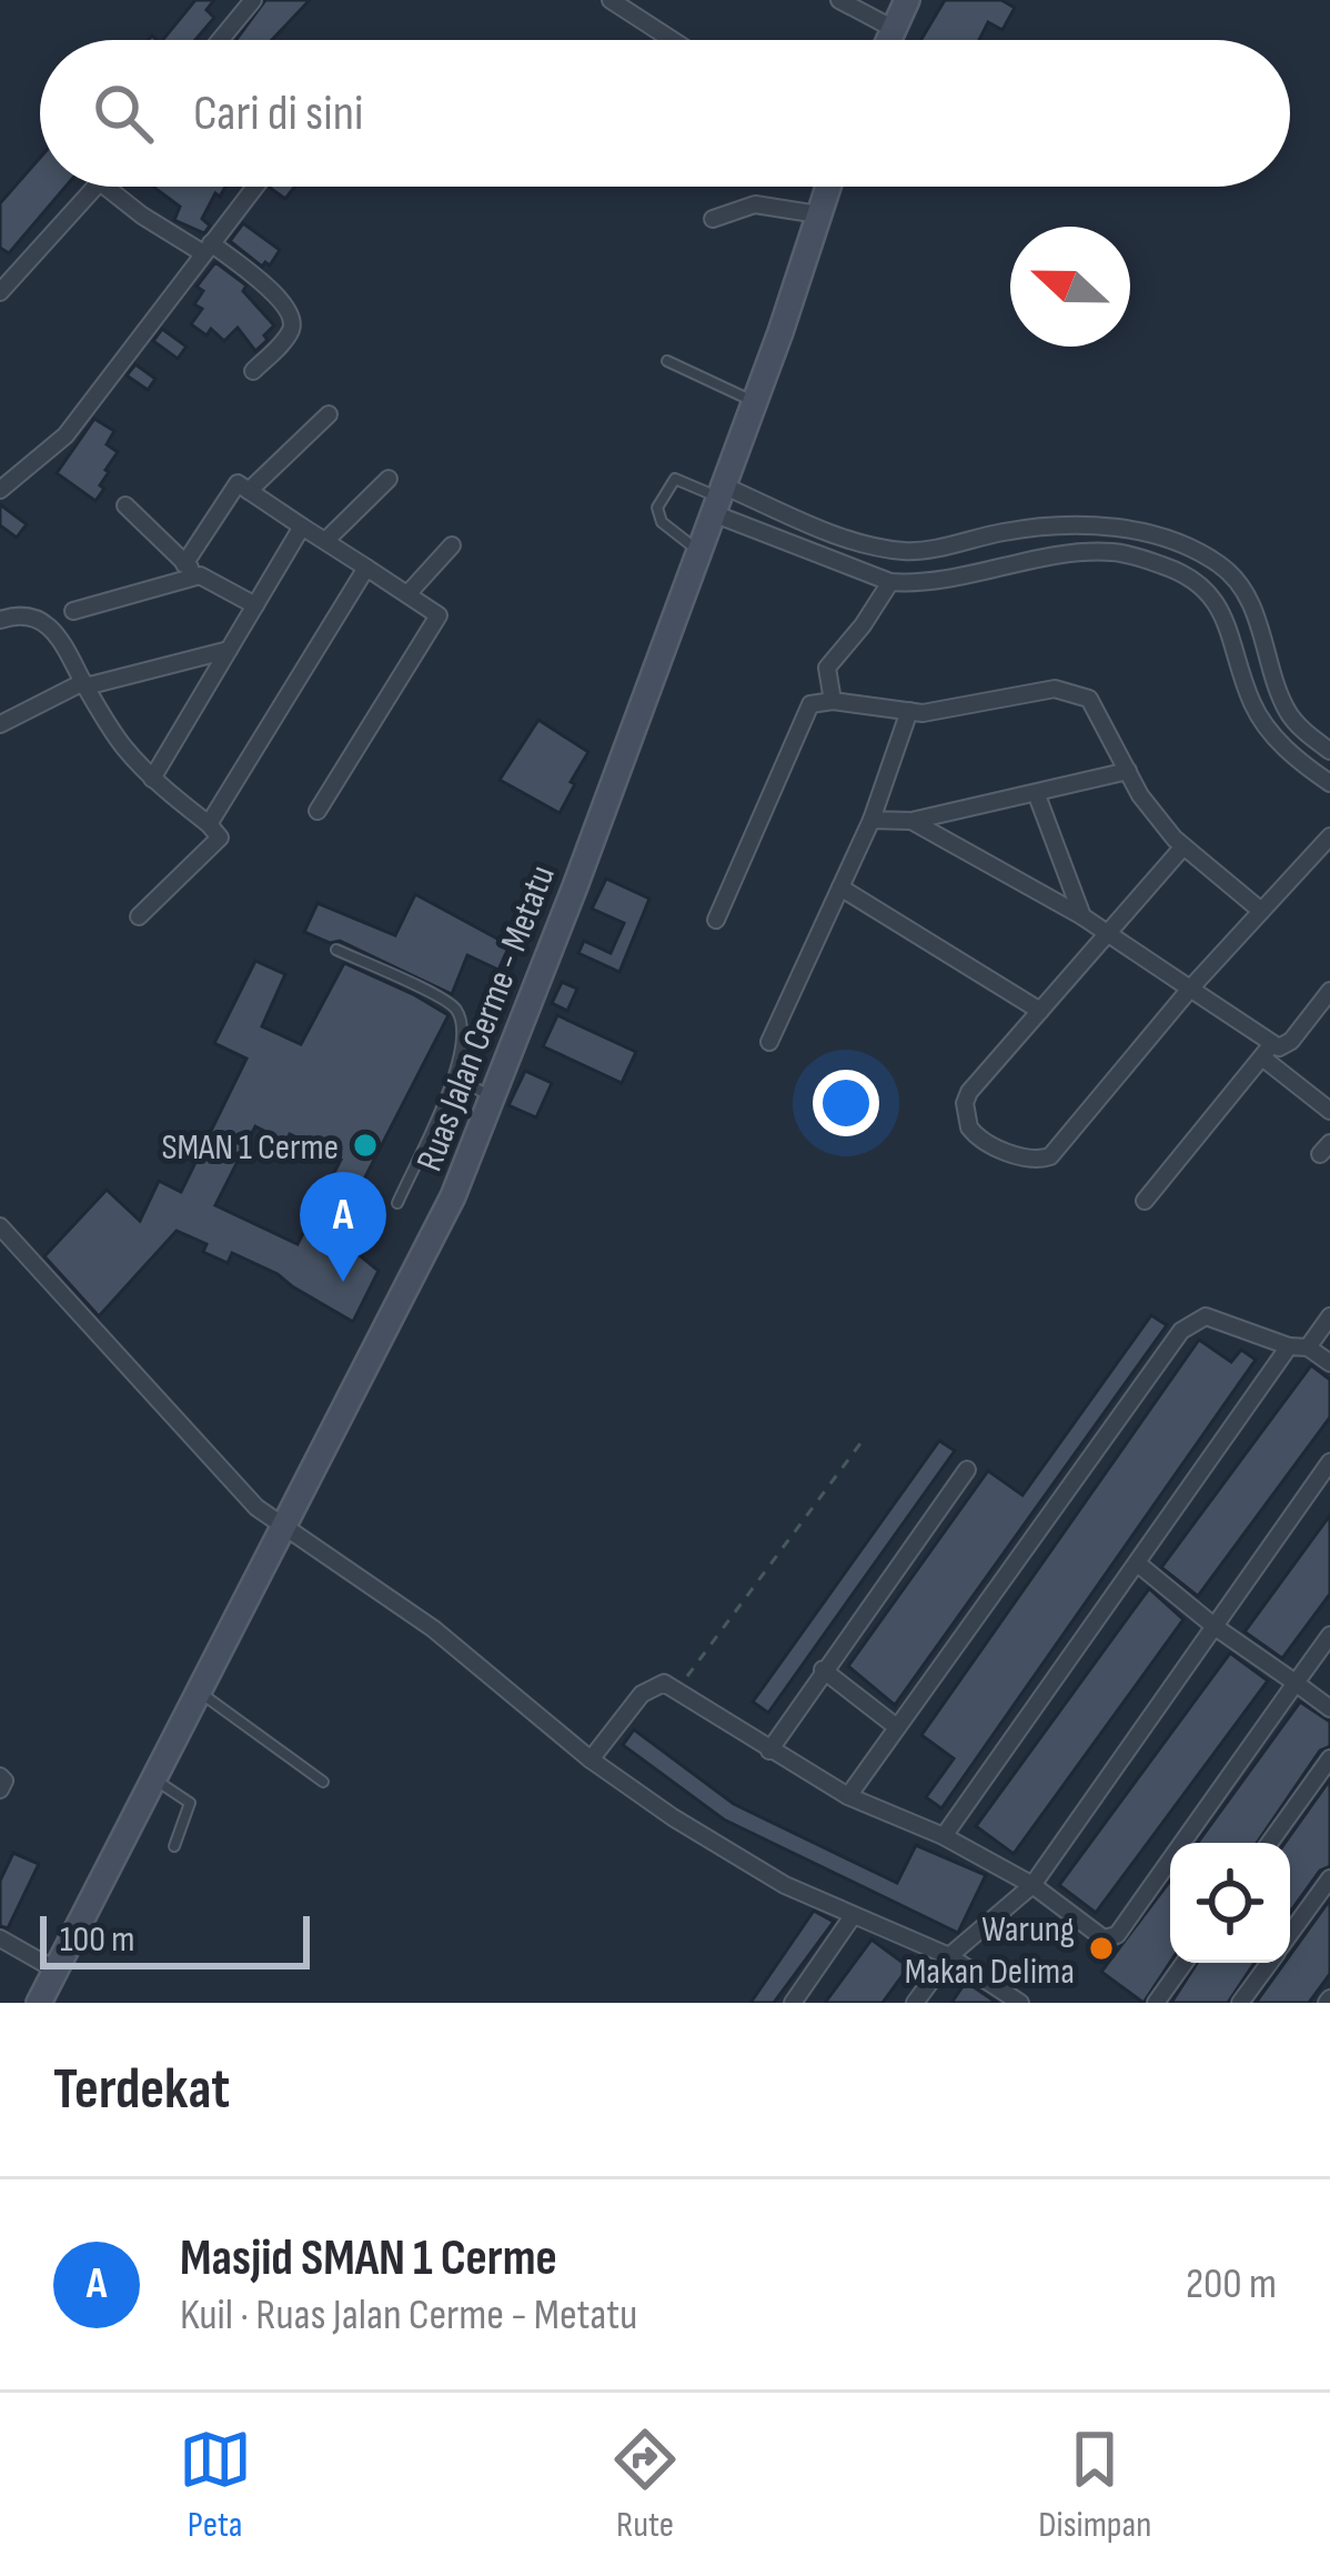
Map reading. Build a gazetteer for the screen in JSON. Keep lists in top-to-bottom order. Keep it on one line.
{"streets":{"main road":["Ruas Jalan Cerme - Metatu"]},"places":["SMAN 1 Cerme","Warung Makan Delima"],"scale_bar":"100 m","north":"left","page":{"search":"Cari di sini","pins":"A","scale":"100 m","heading":"Terdekat","list":[{"mark":"A","name":"Masjid SMAN 1 Cerme","note":"Kuil · Ruas Jalan Cerme - Metatu","value":"200 m"}],"nav":["Peta","Rute","Disimpan"]}}
